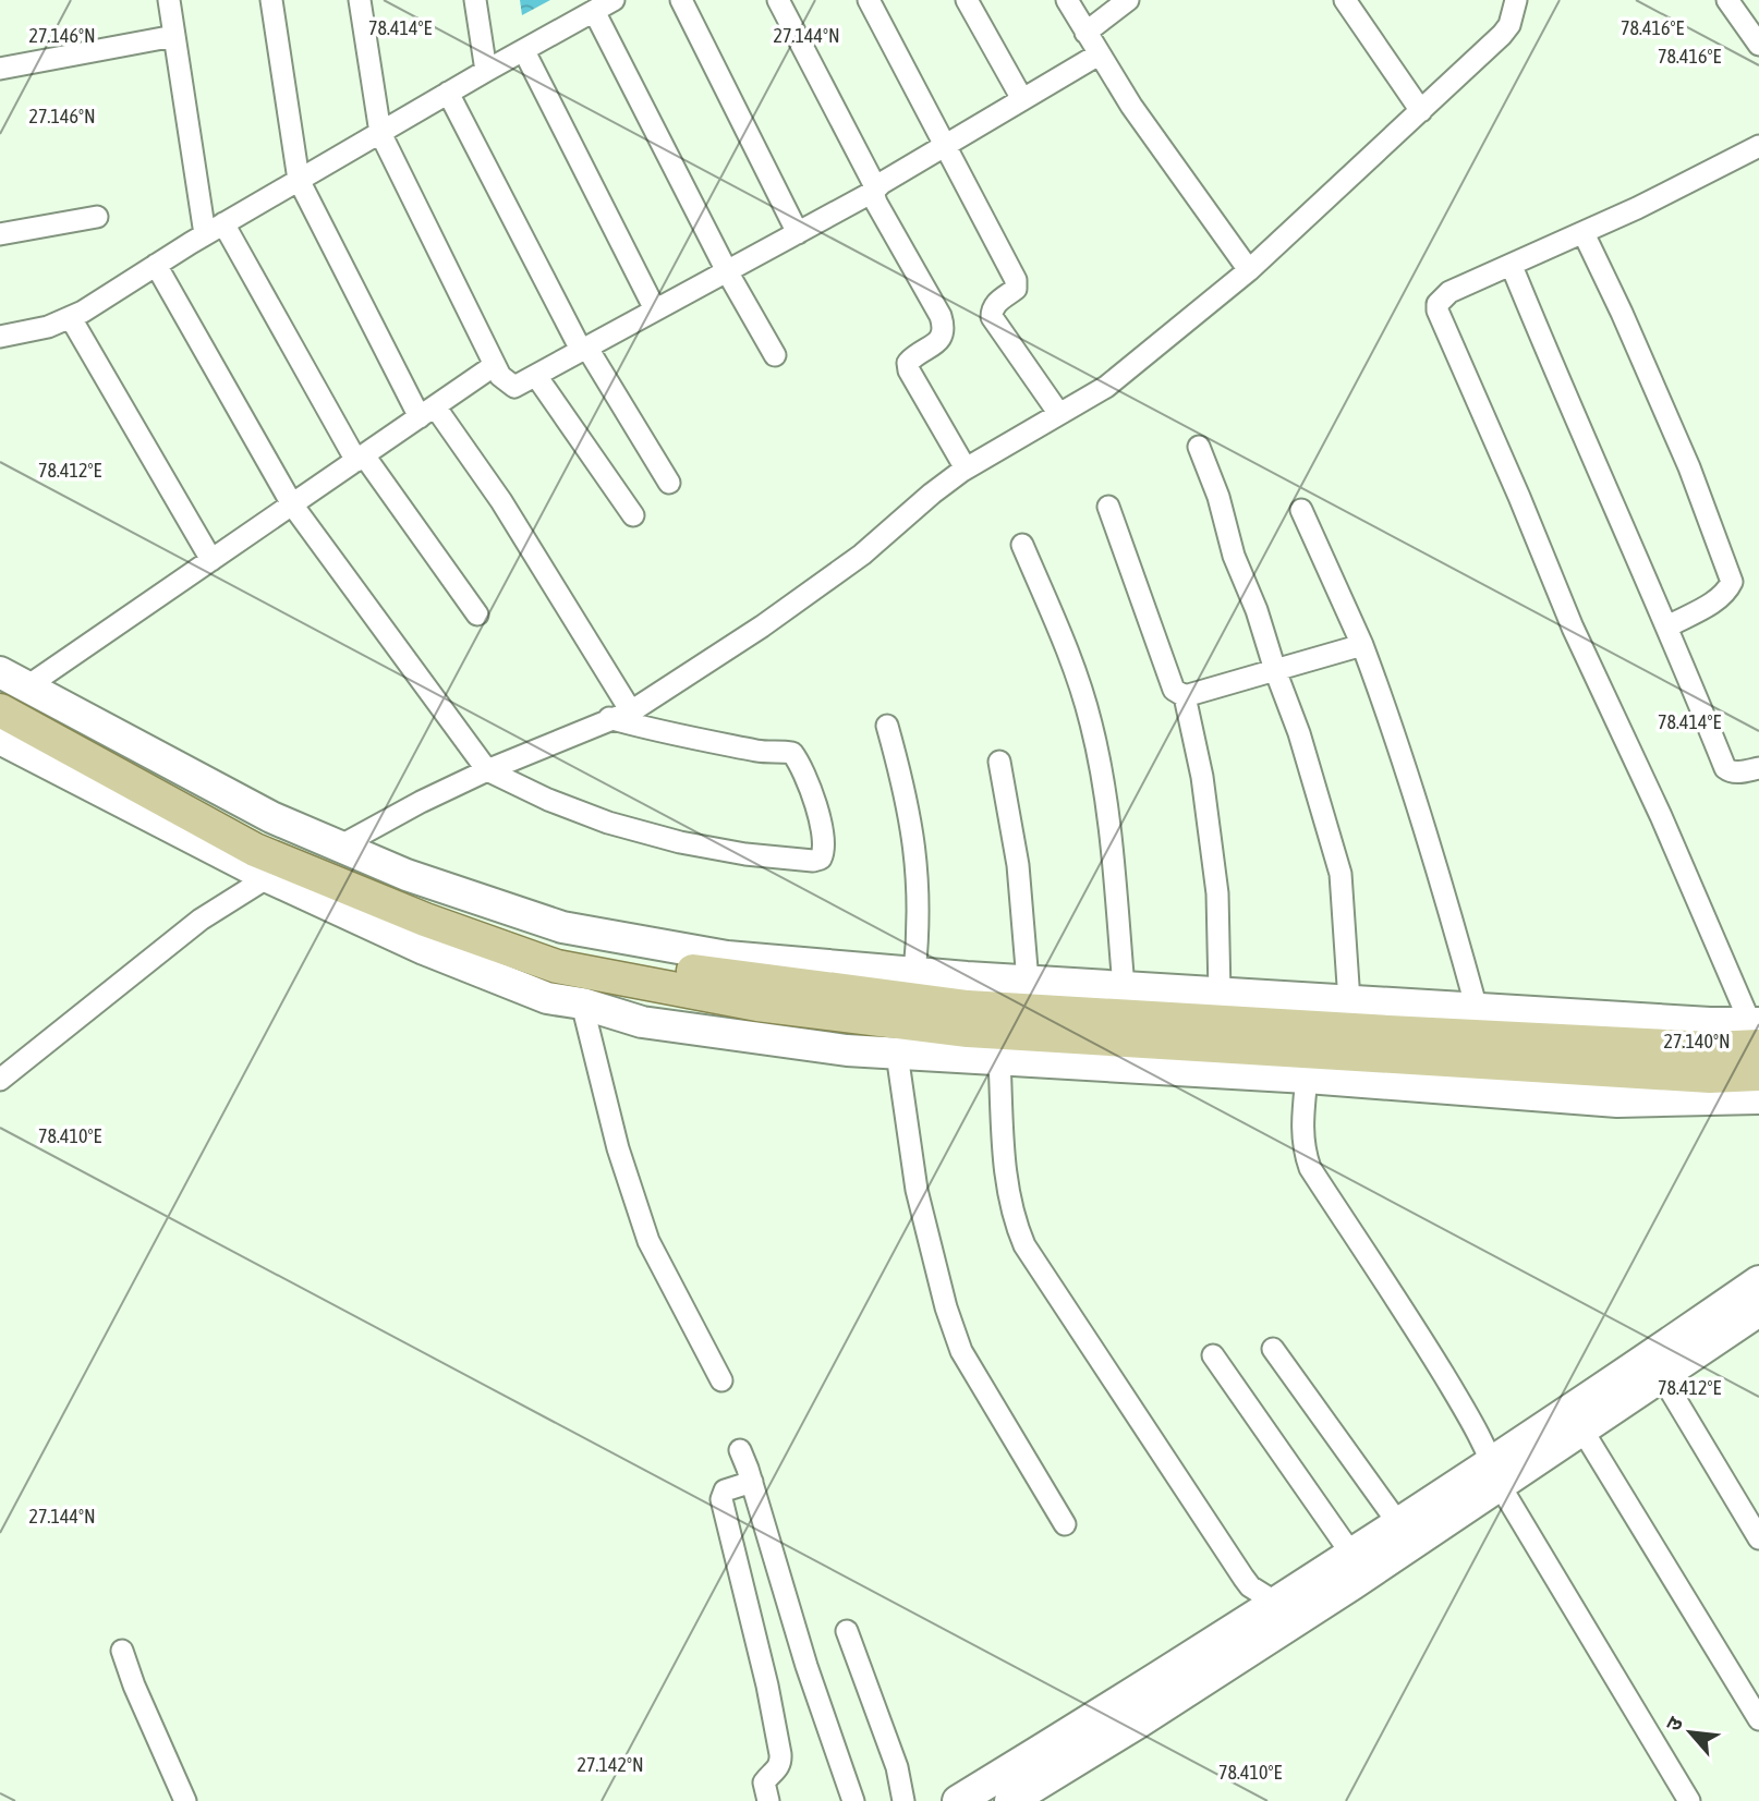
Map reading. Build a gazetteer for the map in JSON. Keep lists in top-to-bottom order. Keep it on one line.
{"north":"top left","coordinates":["78.416°E","78.414°E","27.146°N","27.144°N","78.412°E","27.140°N","78.410°E","27.142°N"]}
